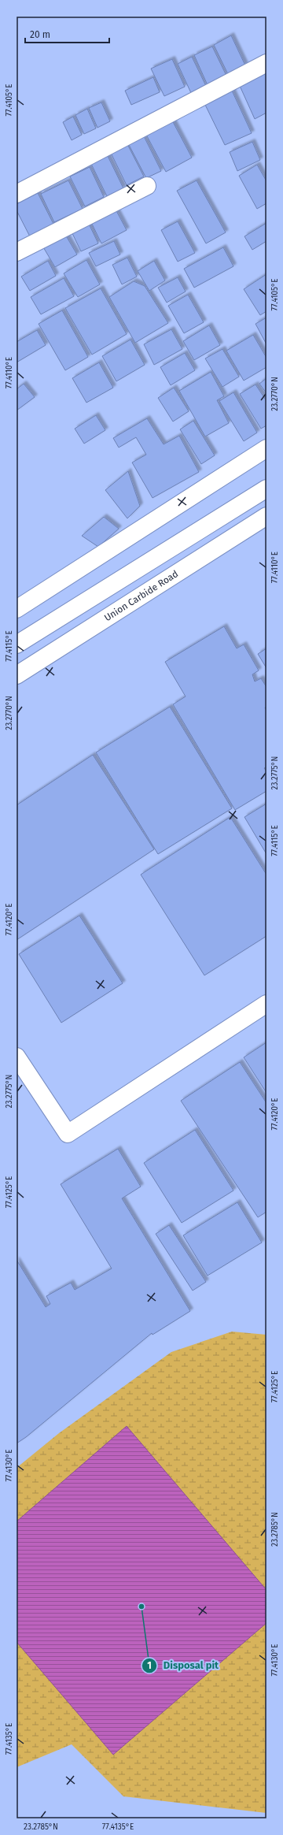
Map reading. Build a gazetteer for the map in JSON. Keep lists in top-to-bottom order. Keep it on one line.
{"streets":{"street":["Union Carbide Road"]},"places":["Disposal pit"],"scale_bar":"20 m","coordinates":["77.4105°E","77.4110°E","23.2770°N","77.4115°E","23.2775°N","77.4120°E","77.4125°E","77.4130°E","23.2785°N","77.4135°E"]}
